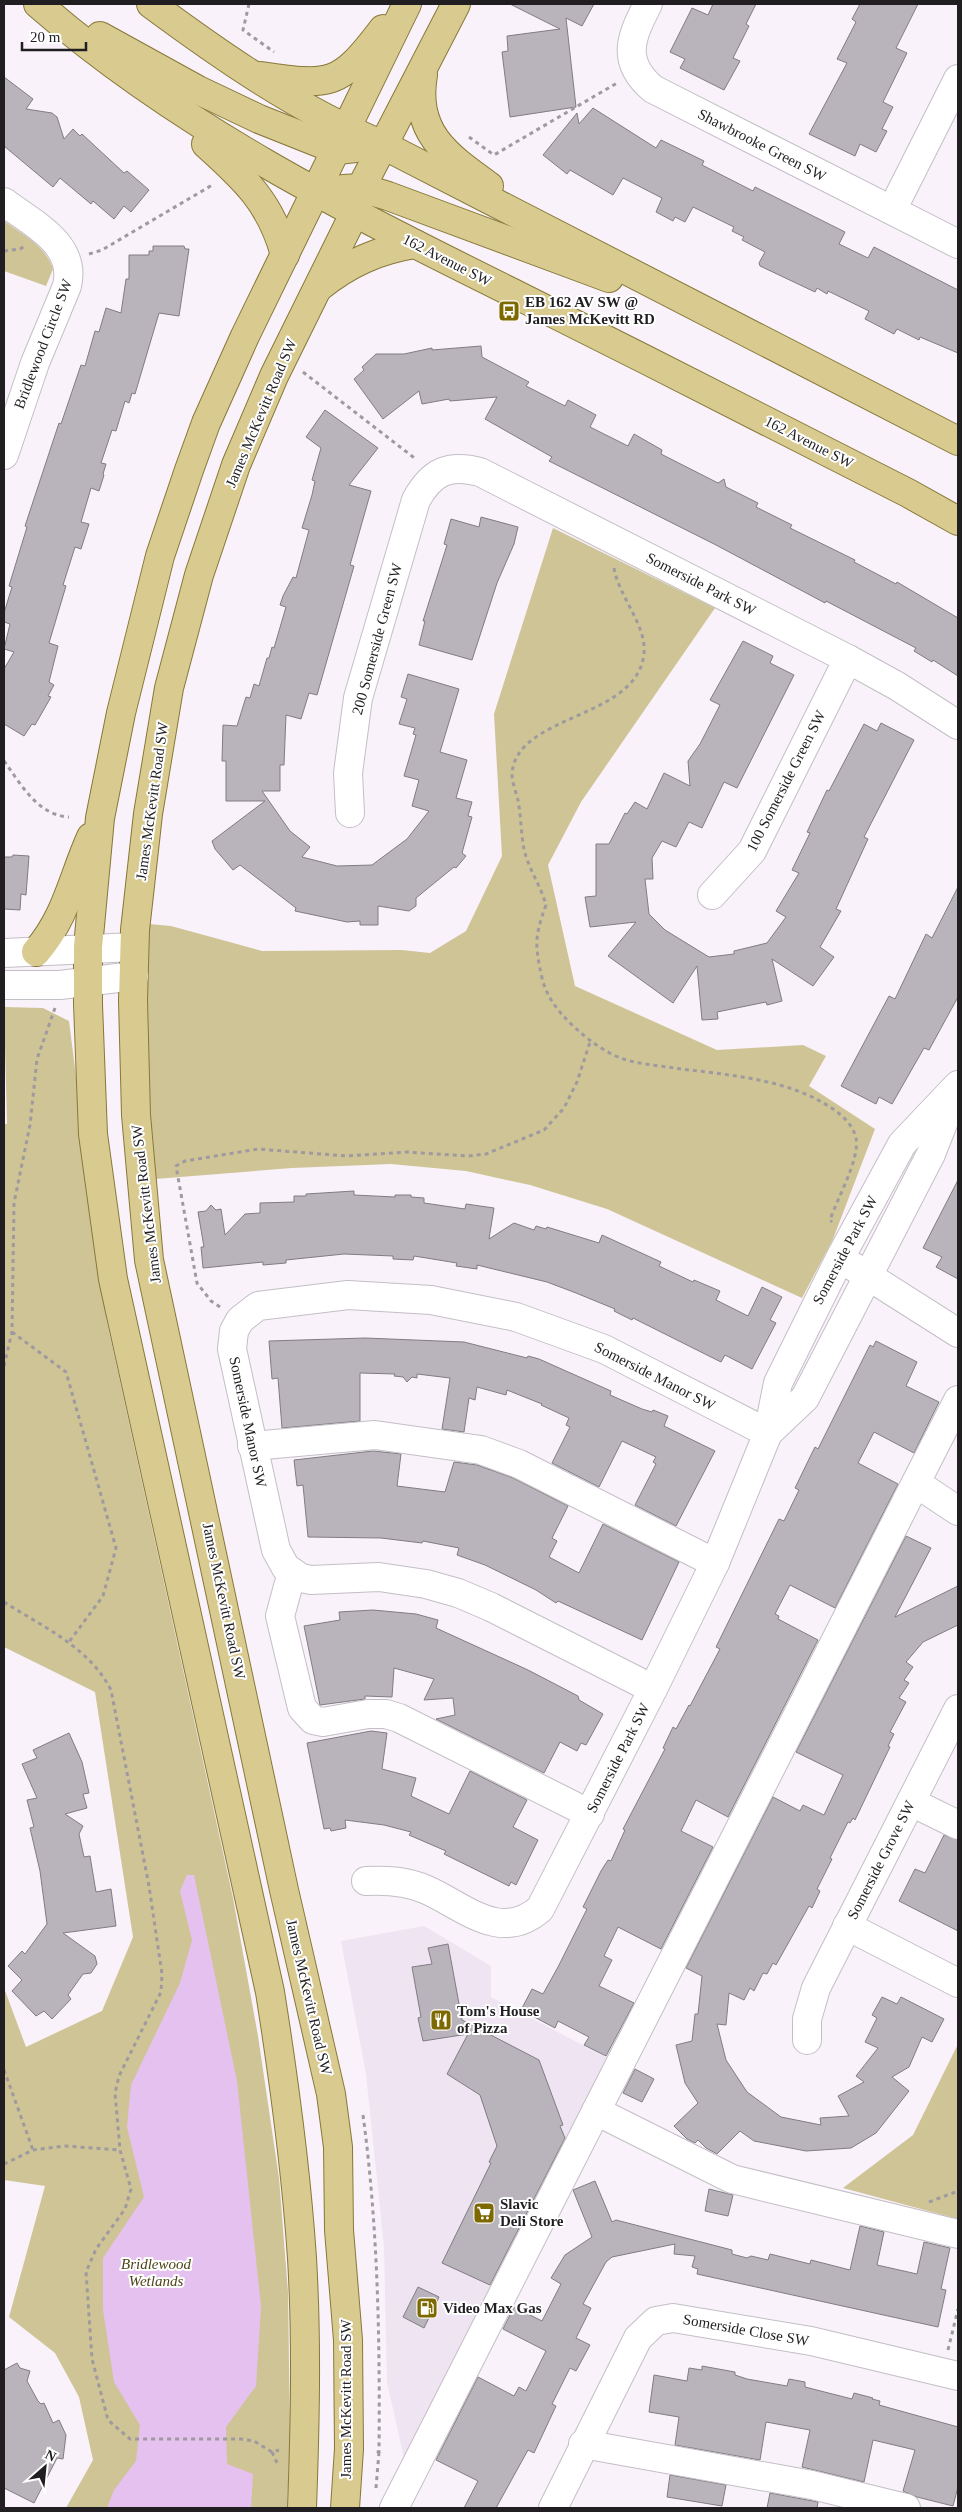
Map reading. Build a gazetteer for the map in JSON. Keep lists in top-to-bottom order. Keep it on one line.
{"streets":{"main road":["162 Avenue SW","James McKevitt Road SW"],"street":["Shawbrooke Green SW","Bridlewood Circle SW","Somerside Park SW","200 Somerside Green SW","100 Somerside Green SW","Somerside Manor SW","Somerside Grove SW","Somerside Close SW"]},"crossings":[["162 Avenue SW","James McKevitt Road SW"],["Somerside Park SW","200 Somerside Green SW"],["Somerside Park SW","100 Somerside Green SW"],["Somerside Park SW","Somerside Manor SW"]],"parks":["Bridlewood Wetlands"],"places":{"bus stop":["EB 162 AV SW @ James McKevitt RD"],"restaurant":["Tom's House of Pizza"],"supermarket":["Slavic Deli Store"],"fuel station":["Video Max Gas"]},"scale_bar":"20 m","north":"top right"}
